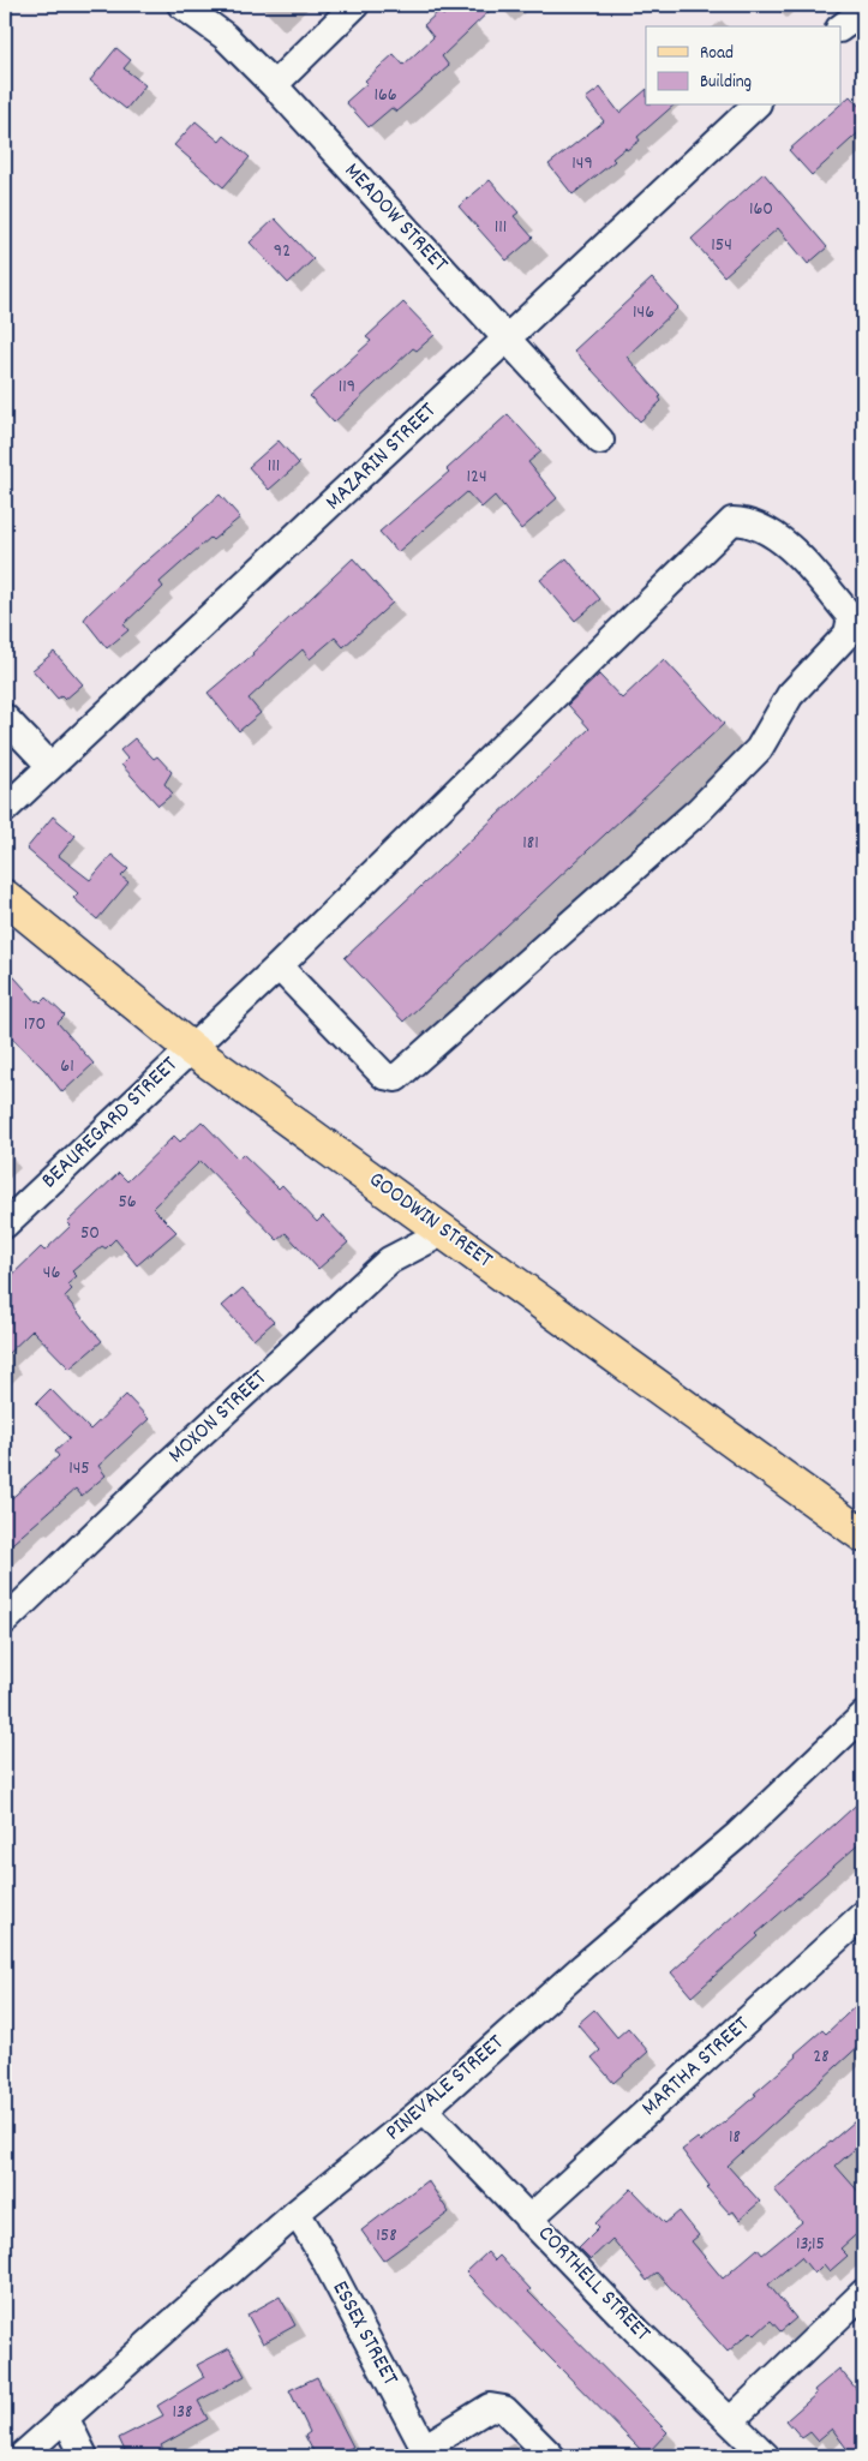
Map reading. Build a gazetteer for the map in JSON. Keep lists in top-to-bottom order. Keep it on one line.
{"streets":{"main road":["GOODWIN STREET"],"street":["MEADOW STREET","MAZARIN STREET","BEAUREGARD STREET","MOXON STREET","MARTHA STREET","PINEVALE STREET","CORTHELL STREET","ESSEX STREET"]},"crossings":[["MEADOW STREET","MAZARIN STREET"],["BEAUREGARD STREET","GOODWIN STREET"],["GOODWIN STREET","MOXON STREET"],["MARTHA STREET","CORTHELL STREET"],["PINEVALE STREET","CORTHELL STREET"],["PINEVALE STREET","ESSEX STREET"]],"house_numbers":["166","149","160","111","154","92","146","119","111","124","181","170","61","56","50","46","145","28","18","158","13;15","138"],"legend":["Road","Building"]}
